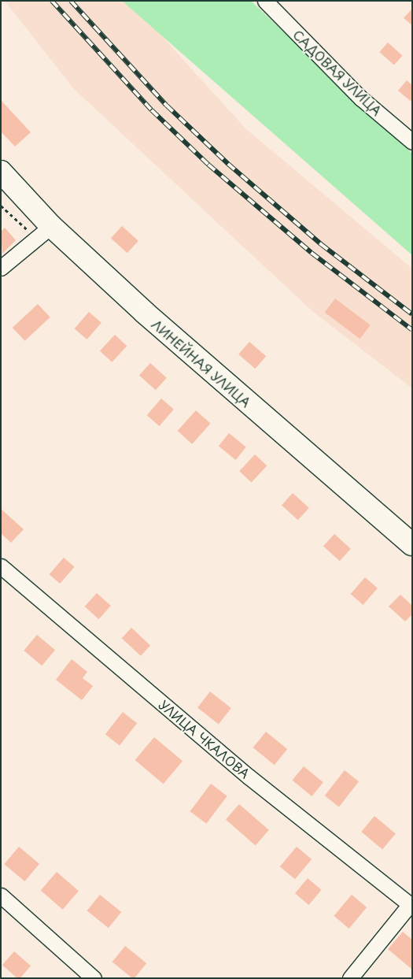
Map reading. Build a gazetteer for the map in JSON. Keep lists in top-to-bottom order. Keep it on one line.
{"streets":{"main road":["ЛИНЕЙНАЯ УЛИЦА"],"street":["САДОВАЯ УЛИЦА","УЛИЦА ЧКАЛОВА"]}}
